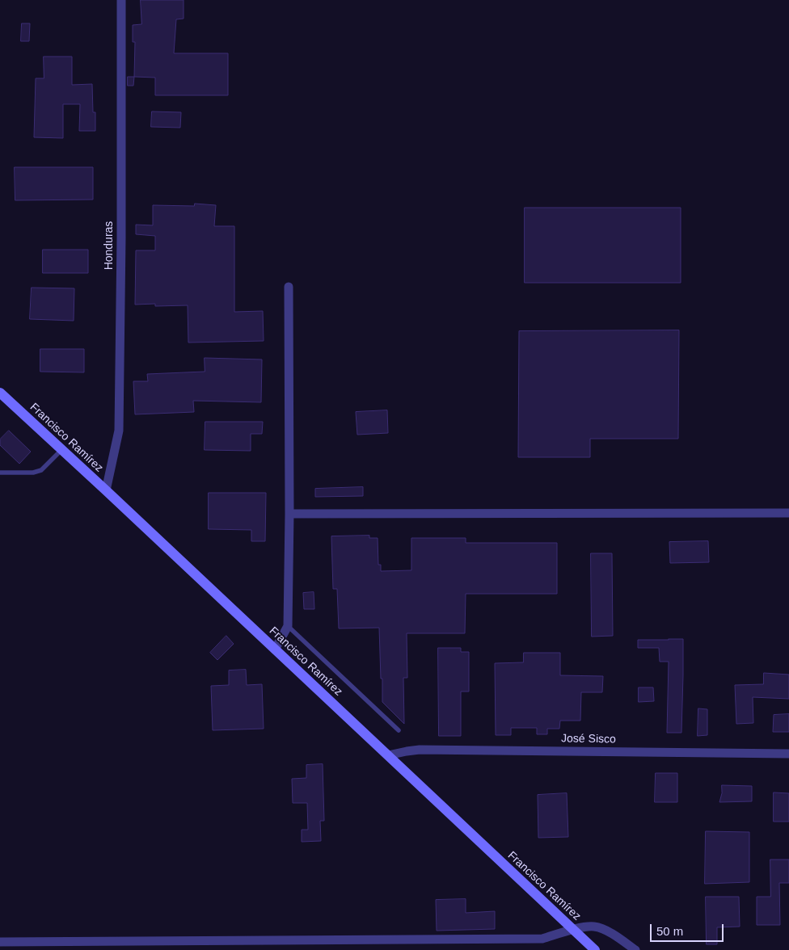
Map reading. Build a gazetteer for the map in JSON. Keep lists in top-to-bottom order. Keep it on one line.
{"streets":{"street":["Honduras","Francisco Ramírez","José Sisco"]},"crossings":[["Honduras","Francisco Ramírez"],["Francisco Ramírez","José Sisco"]],"scale_bar":"50 m"}
